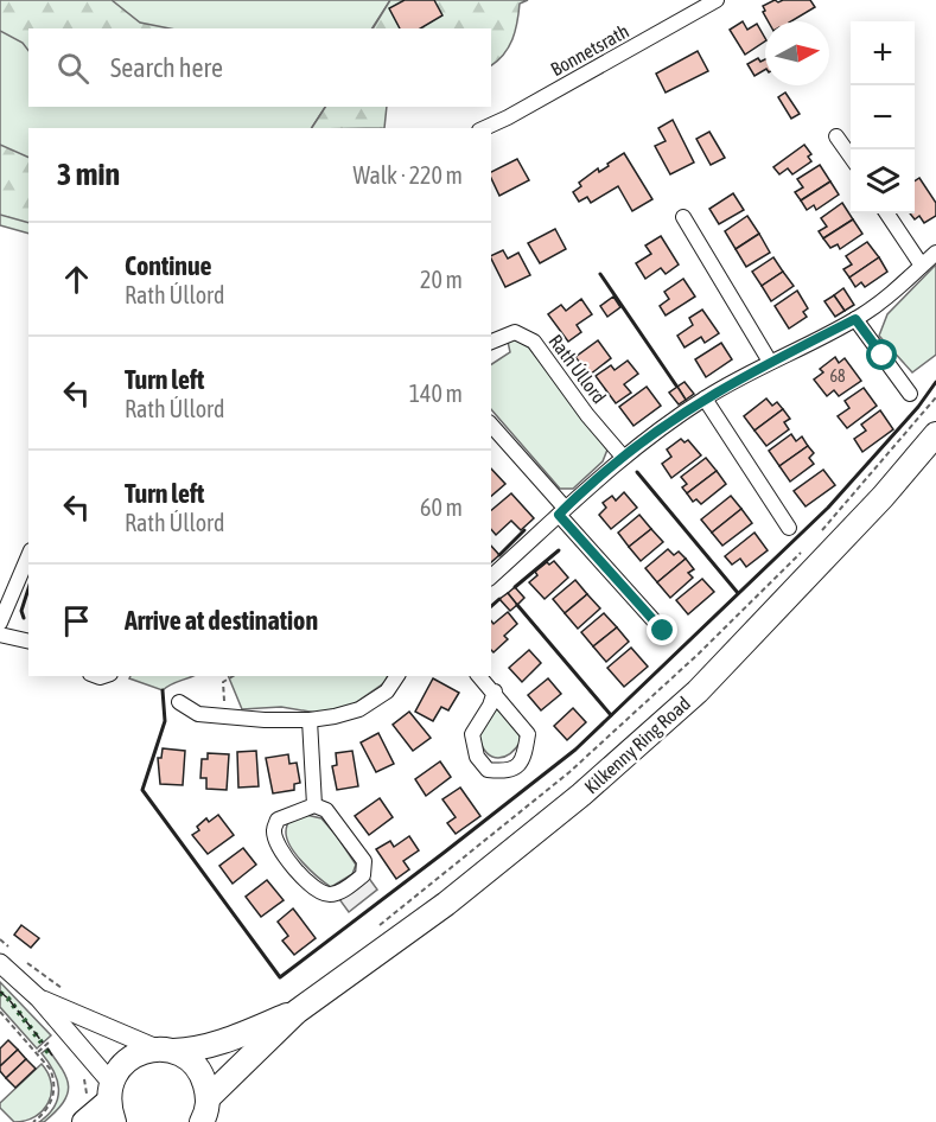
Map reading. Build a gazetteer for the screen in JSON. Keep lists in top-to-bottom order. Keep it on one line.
{"streets":{"main road":["Kilkenny Ring Road"],"street":["Bonnetsrath","Rath Úllord"]},"house_numbers":["68"],"north":"right","page":{"map_buttons":["+","−"],"search":"Search here","heading":["3 min","Walk · 220 m"],"list":[["Continue","Rath Úllord","20 m"],["Turn left","Rath Úllord","140 m"],["Turn left","Rath Úllord","60 m"],"Arrive at destination"]}}
